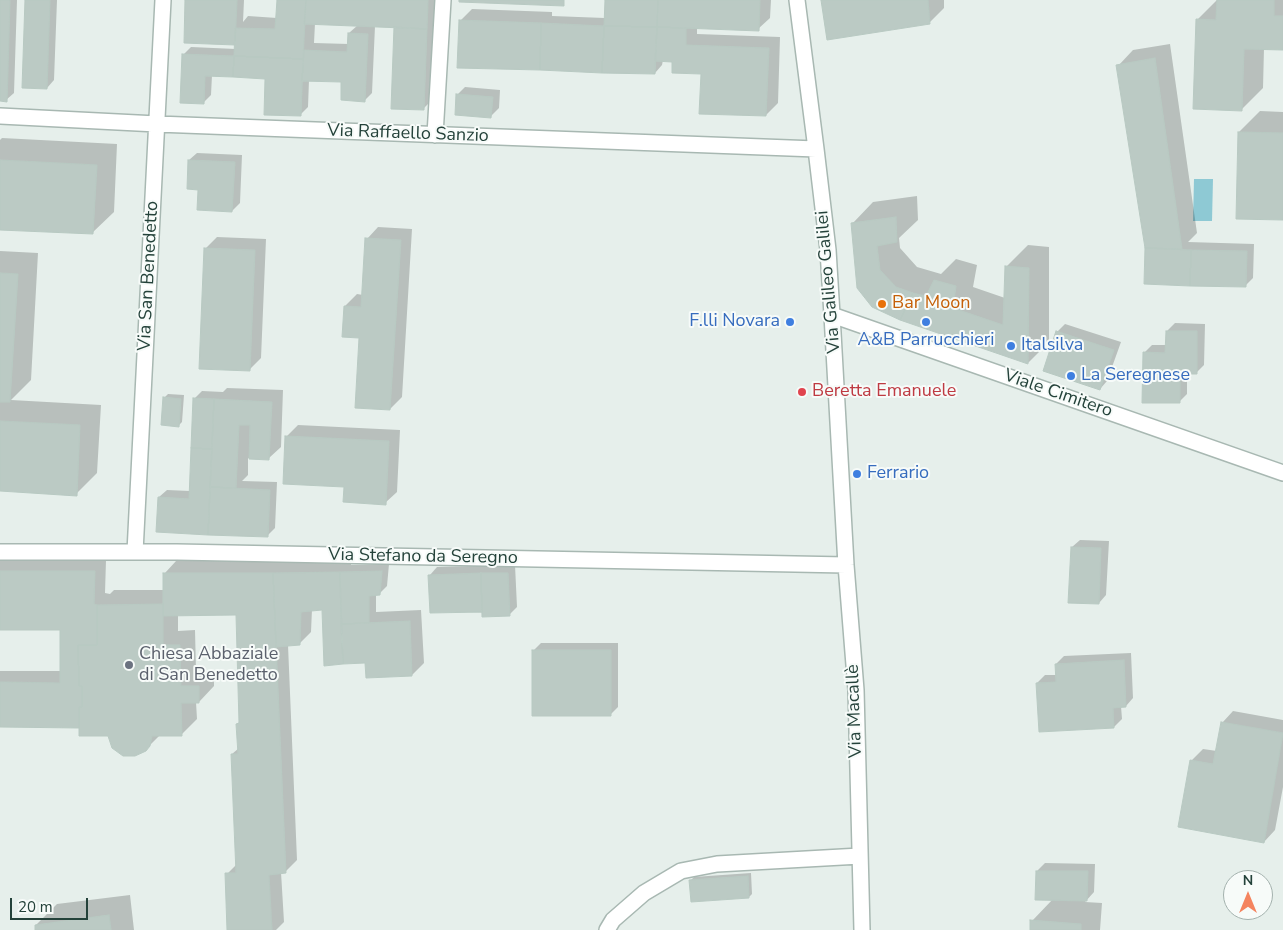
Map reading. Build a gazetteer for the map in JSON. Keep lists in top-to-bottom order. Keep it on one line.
{"streets":{"street":["Via Raffaello Sanzio","Via San Benedetto","Via Galileo Galilei","Viale Cimitero","Via Stefano da Seregno","Via Macallè"]},"crossings":[["Via Raffaello Sanzio","Via San Benedetto"],["Via Raffaello Sanzio","Via Galileo Galilei"],["Via San Benedetto","Via Stefano da Seregno"],["Via Galileo Galilei","Viale Cimitero"],["Via Galileo Galilei","Via Stefano da Seregno"],["Via Galileo Galilei","Via Macallè"],["Via Stefano da Seregno","Via Macallè"]],"places":["Bar Moon","F.lli Novara","A&B Parrucchieri","Italsilva","La Seregnese","Beretta Emanuele","Ferrario","Chiesa Abbaziale di San Benedetto"],"scale_bar":"20 m","north":"top"}
